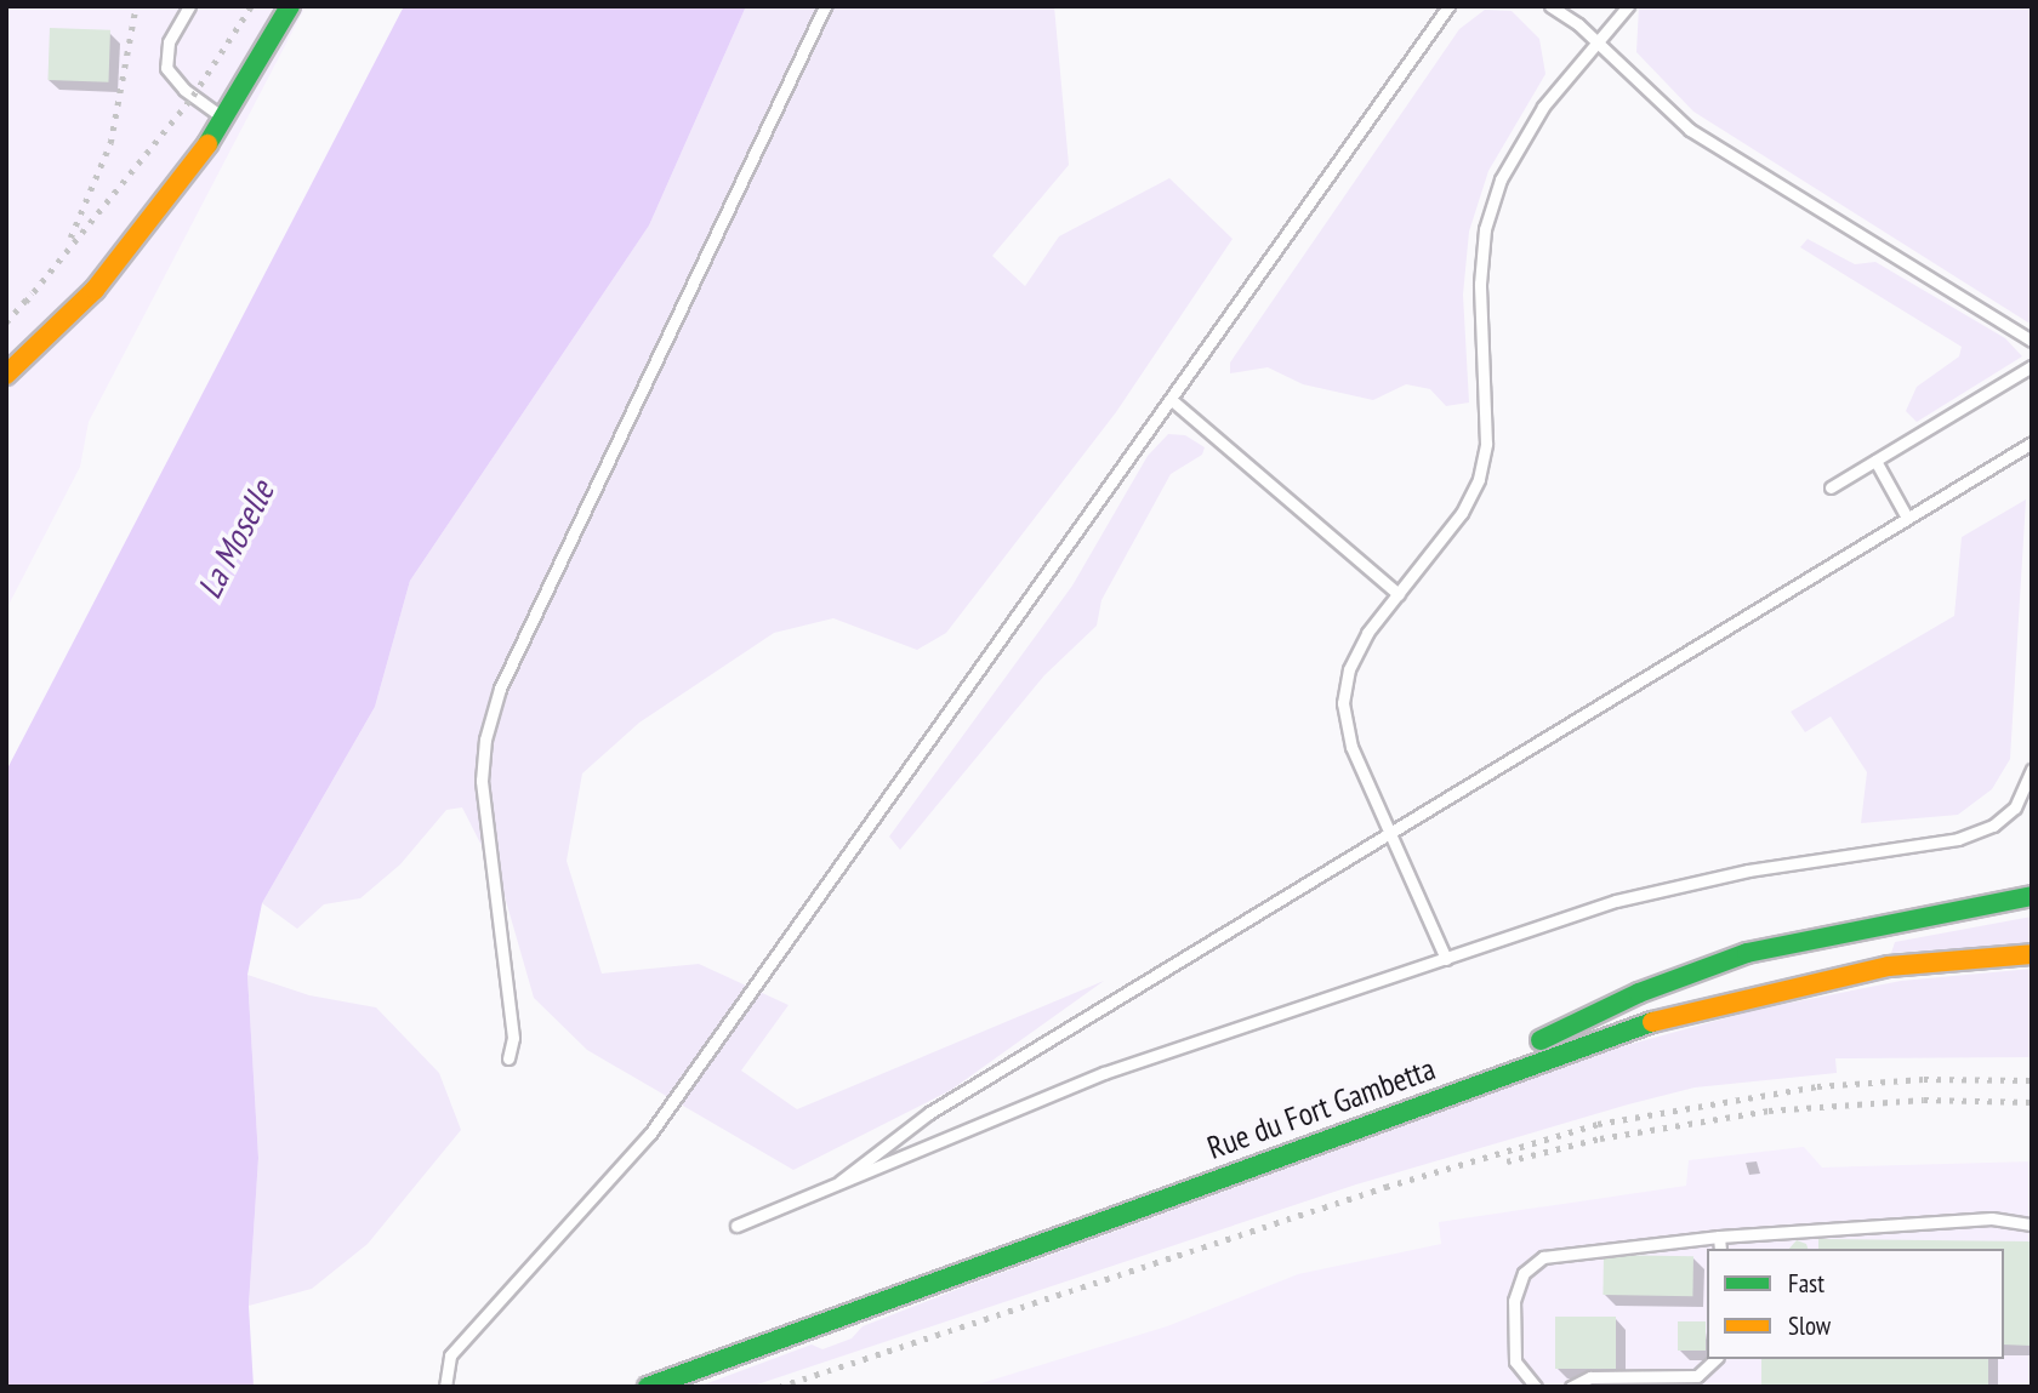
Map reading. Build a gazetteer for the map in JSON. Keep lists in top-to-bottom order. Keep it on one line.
{"streets":{"main road":["Rue du Fort Gambetta"]},"water":["La Moselle"],"legend":["Fast","Slow"]}
